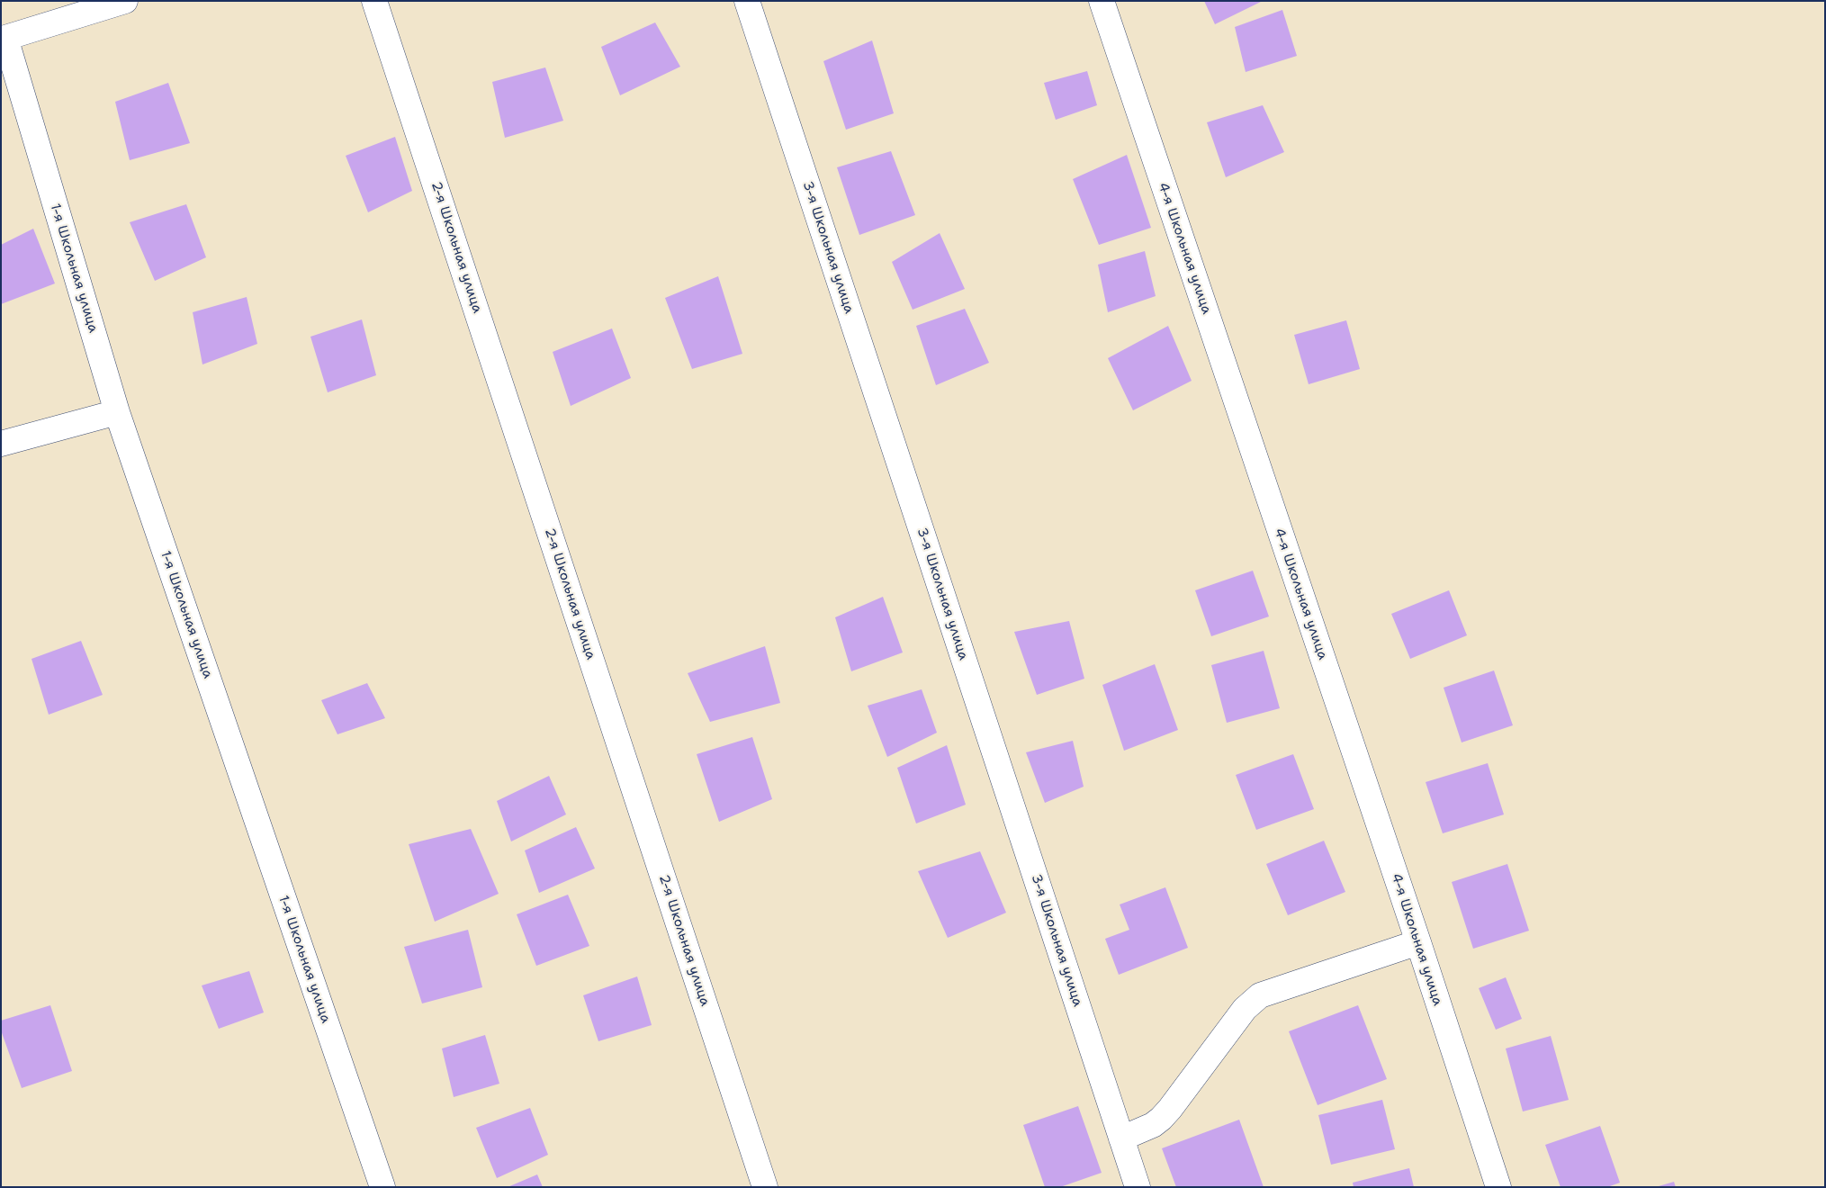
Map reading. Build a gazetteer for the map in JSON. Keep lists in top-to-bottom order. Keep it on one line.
{"streets":{"street":["2-я Школьная улица","3-я Школьная улица","4-я Школьная улица","1-я Школьная улица"]}}
